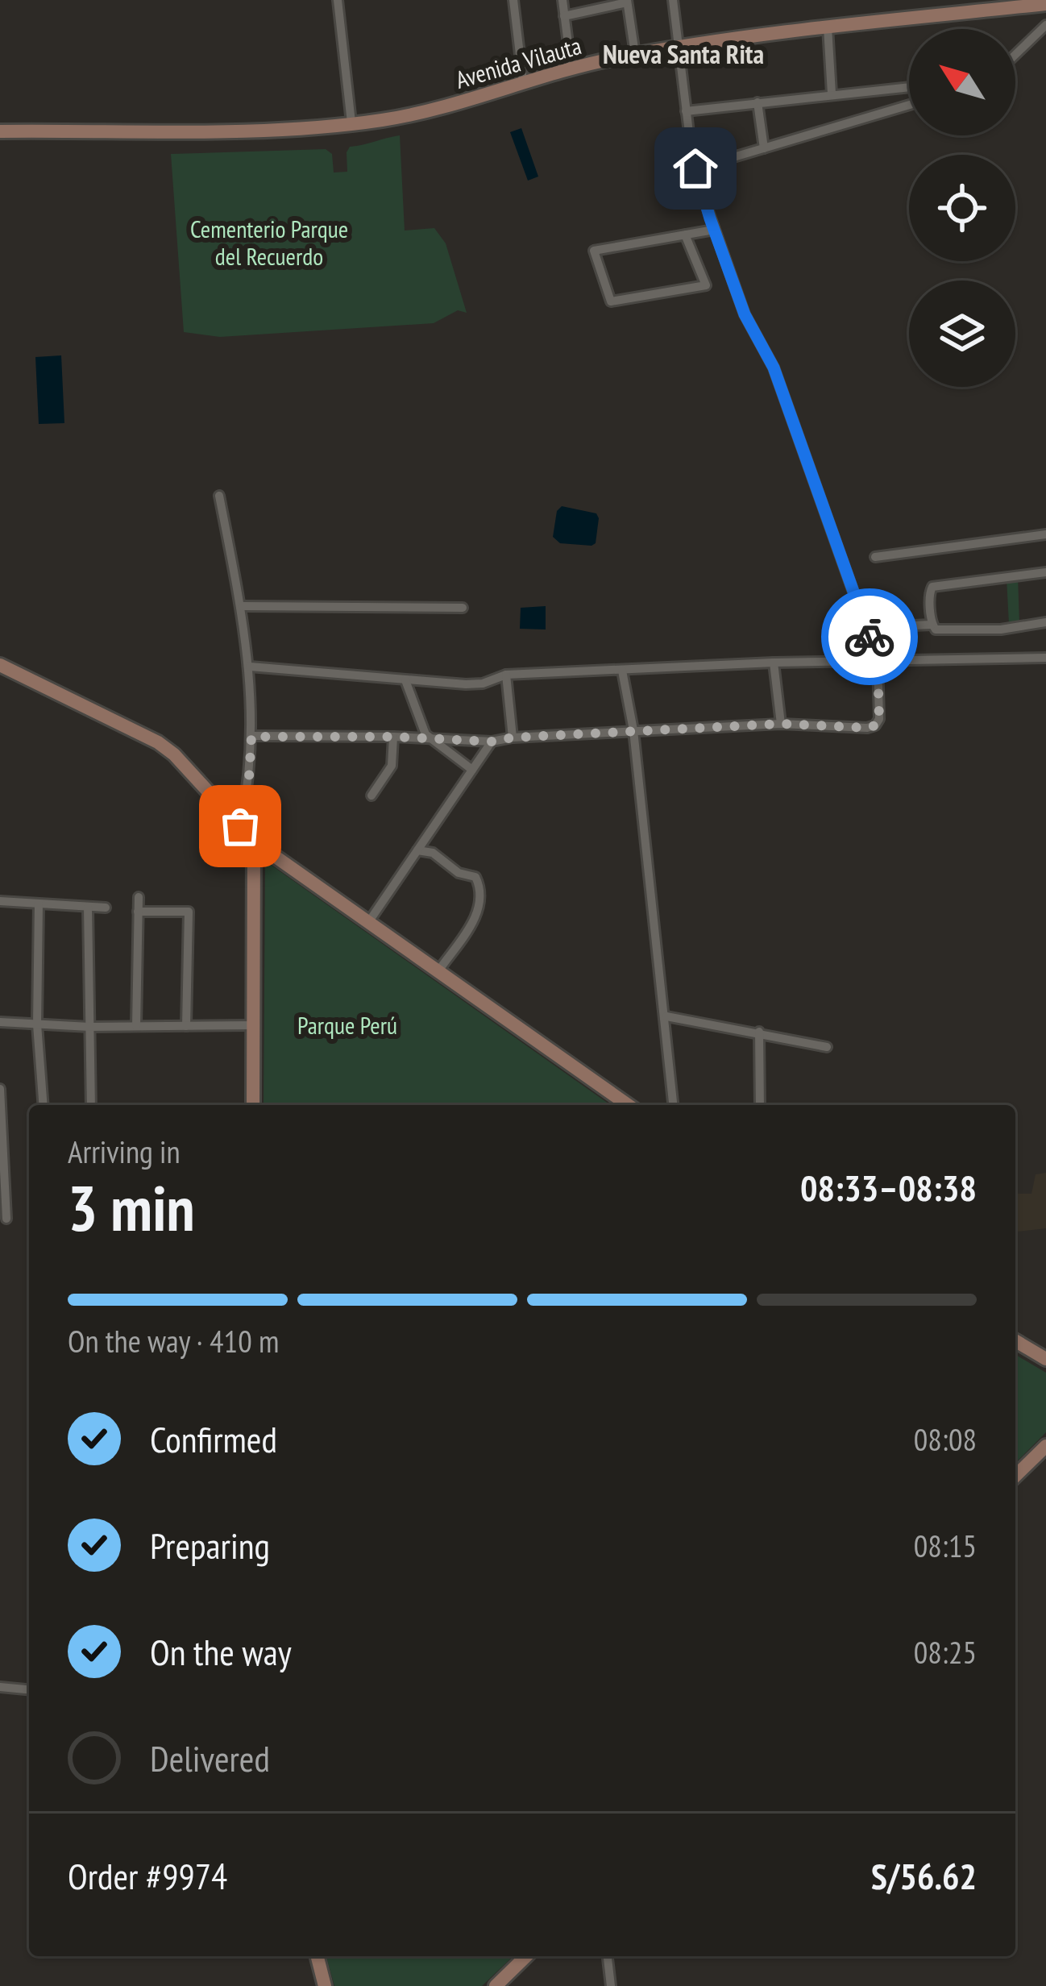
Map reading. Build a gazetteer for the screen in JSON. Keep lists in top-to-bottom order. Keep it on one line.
{"streets":{"street":["Avenida Vilauta"]},"districts":["Nueva Santa Rita"],"parks":["Cementerio Parque del Recuerdo","Parque Perú"],"north":"top left","page":{"heading":["3 min","Arriving in","08:33–08:38"],"panel":["Order #9974","S/56.62"],"bar":"On the way · 410 m","list":[["Confirmed","08:08"],["Preparing","08:15"],["On the way","08:25"],"Delivered"]}}
